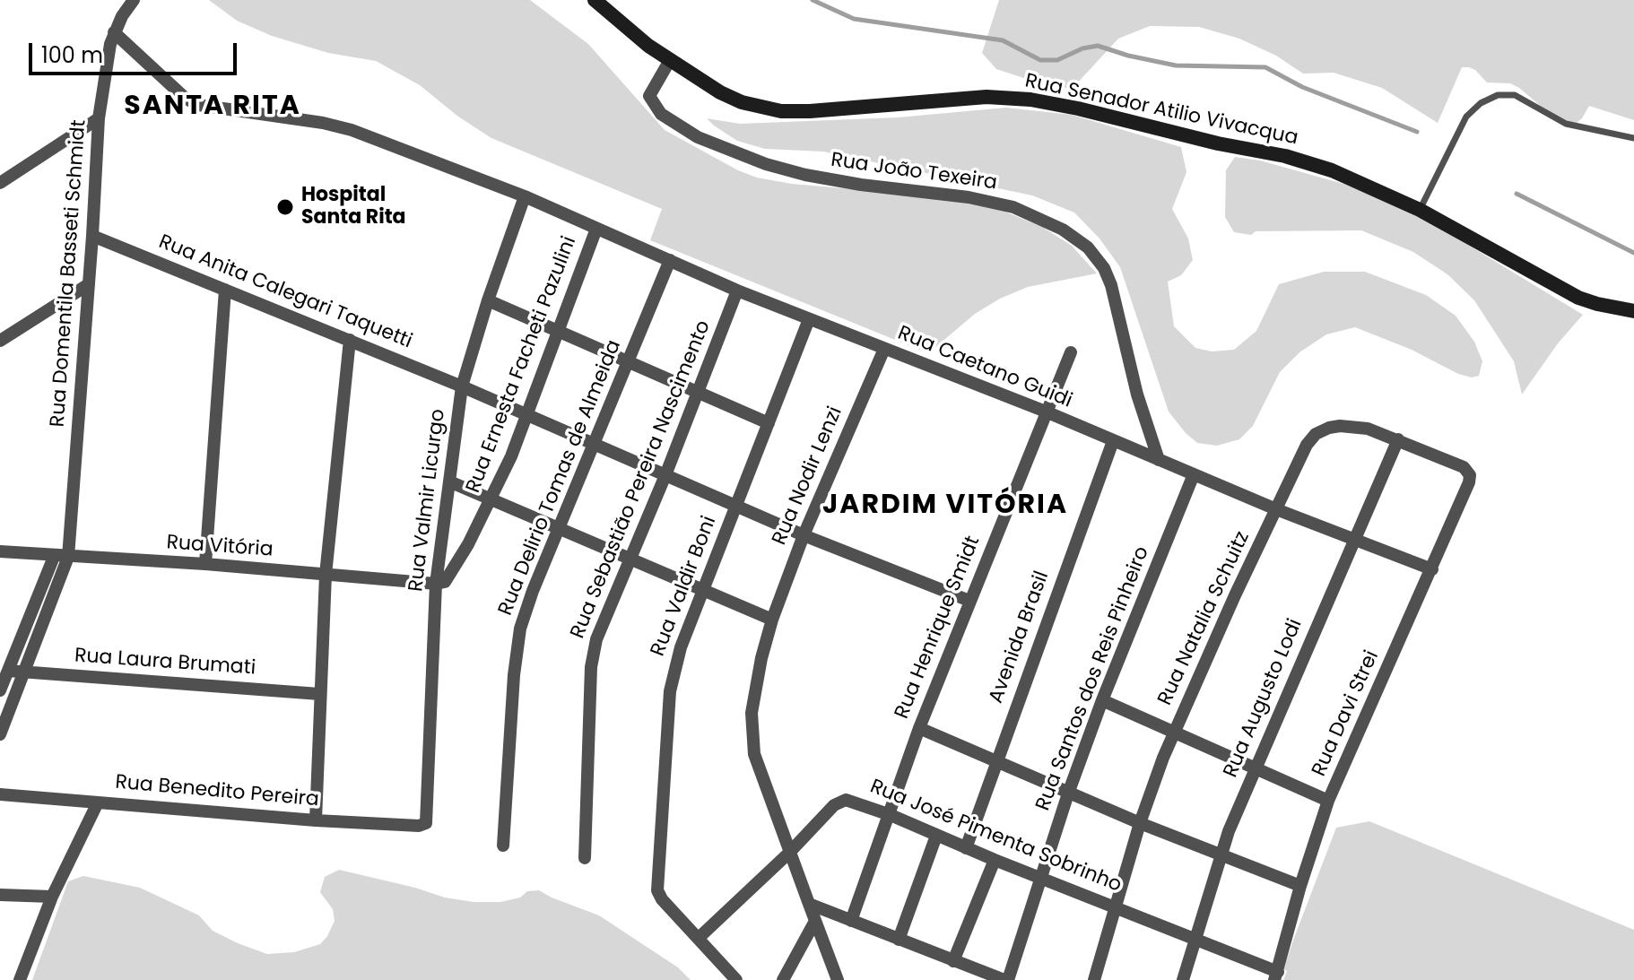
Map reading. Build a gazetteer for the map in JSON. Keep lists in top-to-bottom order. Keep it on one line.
{"streets":{"street":["Rua Senador Atilio Vivacqua","Rua João Texeira","Rua Domentila Basseti Schmidt","Rua Anita Calegari Taquetti","Rua Ernesta Facheti Pazulini","Rua Caetano Guidi","Rua Nodir Lenzi","Rua Delirio Tomas de Almeida","Rua Sebastião Pereira Nascimento","Rua Valmir Licurgo","Rua Vitória","Rua Valdir Boni","Rua Natalia Schuitz","Rua Henrique Smidt","Avenida Brasil","Rua Laura Brumati","Rua Santos dos Reis Pinheiro","Rua Augusto Lodi","Rua Davi Strei","Rua Benedito Pereira","Rua José Pimenta Sobrinho"]},"crossings":[["Rua Senador Atilio Vivacqua","Rua João Texeira"],["Rua João Texeira","Rua Caetano Guidi"],["Rua Domentila Basseti Schmidt","Rua Anita Calegari Taquetti"],["Rua Domentila Basseti Schmidt","Rua Caetano Guidi"],["Rua Domentila Basseti Schmidt","Rua Vitória"],["Rua Domentila Basseti Schmidt","Rua Laura Brumati"],["Rua Anita Calegari Taquetti","Rua Ernesta Facheti Pazulini"],["Rua Anita Calegari Taquetti","Rua Nodir Lenzi"],["Rua Anita Calegari Taquetti","Rua Delirio Tomas de Almeida"],["Rua Anita Calegari Taquetti","Rua Sebastião Pereira Nascimento"],["Rua Anita Calegari Taquetti","Rua Valmir Licurgo"],["Rua Anita Calegari Taquetti","Rua Valdir Boni"],["Rua Anita Calegari Taquetti","Rua Henrique Smidt"],["Rua Ernesta Facheti Pazulini","Rua Caetano Guidi"],["Rua Ernesta Facheti Pazulini","Rua Valmir Licurgo"],["Rua Ernesta Facheti Pazulini","Rua Vitória"],["Rua Caetano Guidi","Rua Nodir Lenzi"],["Rua Caetano Guidi","Rua Delirio Tomas de Almeida"],["Rua Caetano Guidi","Rua Sebastião Pereira Nascimento"],["Rua Caetano Guidi","Rua Valmir Licurgo"],["Rua Caetano Guidi","Rua Valdir Boni"],["Rua Caetano Guidi","Rua Natalia Schuitz"],["Rua Caetano Guidi","Rua Henrique Smidt"],["Rua Caetano Guidi","Avenida Brasil"],["Rua Caetano Guidi","Rua Santos dos Reis Pinheiro"],["Rua Caetano Guidi","Rua Augusto Lodi"],["Rua Caetano Guidi","Rua Davi Strei"],["Rua Nodir Lenzi","Rua José Pimenta Sobrinho"],["Rua Valmir Licurgo","Rua Vitória"],["Rua Valmir Licurgo","Rua Benedito Pereira"],["Rua Valdir Boni","Rua José Pimenta Sobrinho"],["Rua Natalia Schuitz","Rua Augusto Lodi"],["Rua Natalia Schuitz","Rua Davi Strei"],["Rua Natalia Schuitz","Rua José Pimenta Sobrinho"],["Rua Henrique Smidt","Rua José Pimenta Sobrinho"],["Avenida Brasil","Rua José Pimenta Sobrinho"],["Rua Santos dos Reis Pinheiro","Rua José Pimenta Sobrinho"],["Rua Augusto Lodi","Rua José Pimenta Sobrinho"],["Rua Davi Strei","Rua José Pimenta Sobrinho"]],"districts":["SANTA RITA","JARDIM VITÓRIA"],"places":["Hospital Santa Rita"],"scale_bar":"100 m"}
